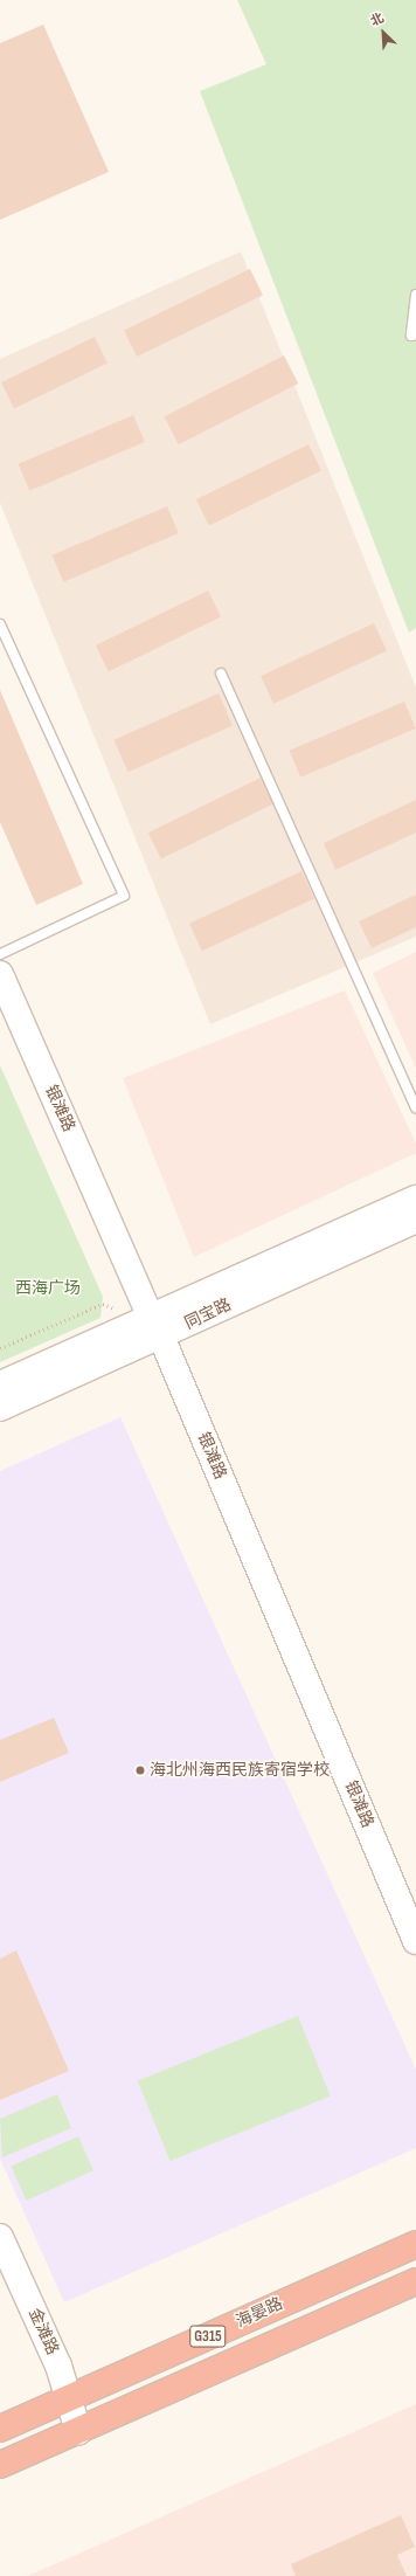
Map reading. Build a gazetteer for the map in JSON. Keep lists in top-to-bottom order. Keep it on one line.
{"streets":{"highway":["海晏路","G315"],"street":["银滩路","同宝路","金滩路"]},"crossings":[["银滩路","同宝路"],["海晏路","金滩路"]],"parks":["西海广场"],"places":["海北州海西民族寄宿学校"],"north":"top left"}
